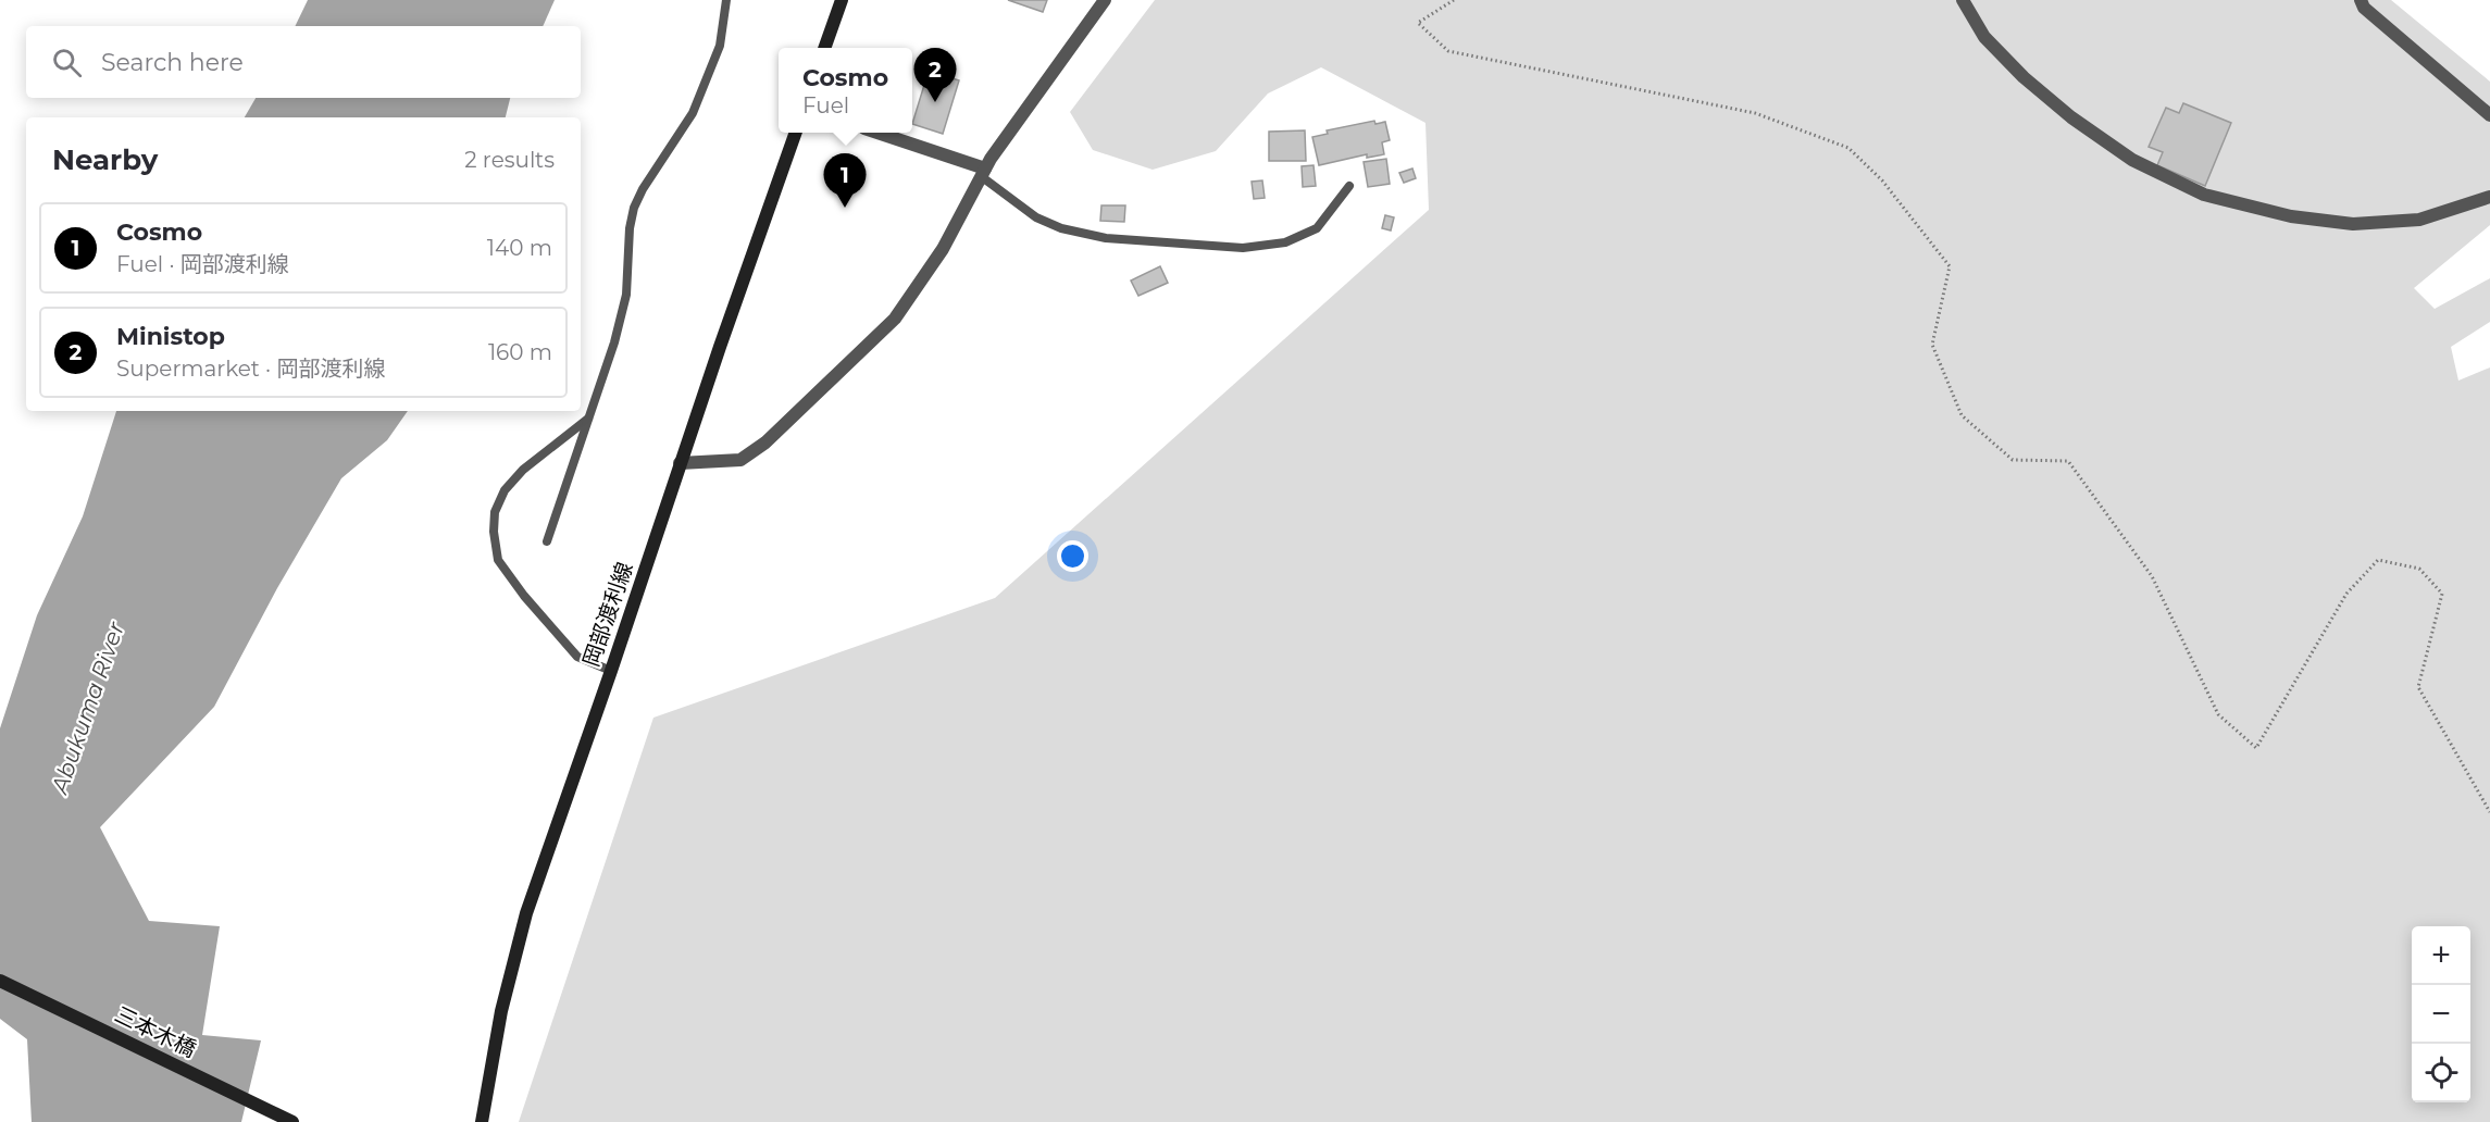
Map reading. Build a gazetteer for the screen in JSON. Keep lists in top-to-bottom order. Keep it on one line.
{"streets":{"main road":["岡部渡利線","三本木橋"]},"water":["Abukuma River"],"page":{"search":"Search here","popup":["Cosmo","Fuel"],"pins":["2","1"],"heading":["Nearby","2 results"],"list":[{"mark":"1","name":"Cosmo","note":"Fuel · 岡部渡利線","value":"140 m"},{"mark":"2","name":"Ministop","note":"Supermarket · 岡部渡利線","value":"160 m"}],"map_buttons":["+","−"]}}
